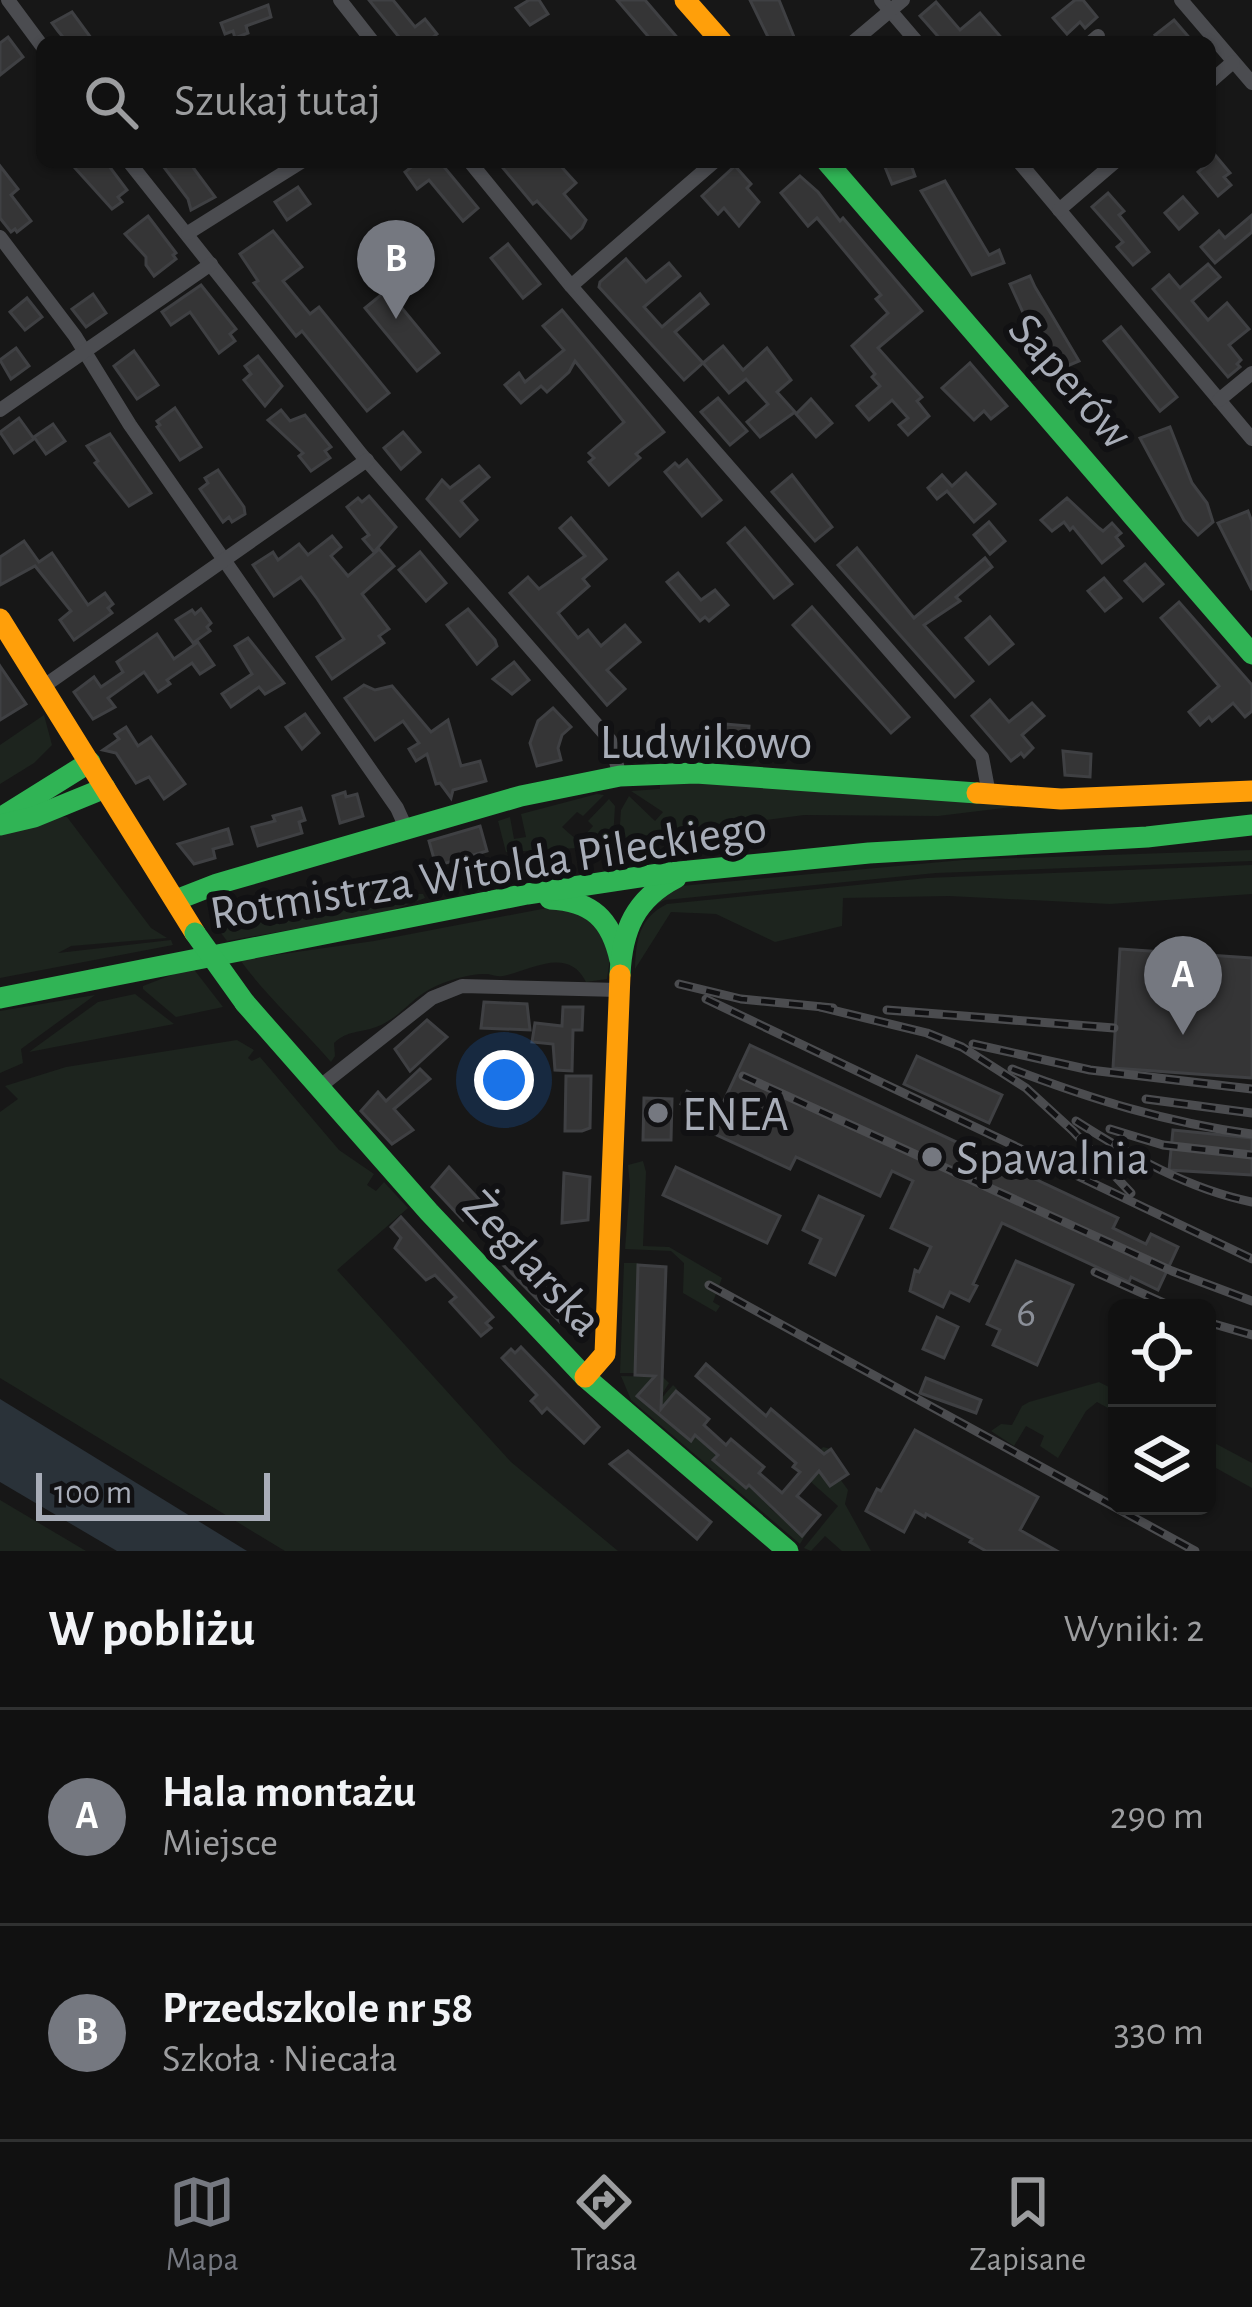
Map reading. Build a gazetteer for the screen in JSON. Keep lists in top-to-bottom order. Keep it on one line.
{"streets":{"street":["Saperów","Ludwikowo","Rotmistrza Witolda Pileckiego","Żeglarska"]},"crossings":[["Ludwikowo","Żeglarska"]],"places":["ENEA","Spawalnia"],"house_numbers":["6"],"scale_bar":"100 m","page":{"search":"Szukaj tutaj","pins":["B","A"],"scale":"100 m","heading":["W pobliżu","Wyniki: 2"],"list":[{"mark":"A","name":"Hala montażu","note":"Miejsce","value":"290 m"},{"mark":"B","name":"Przedszkole nr 58","note":"Szkoła · Niecała","value":"330 m"}],"nav":["Mapa","Trasa","Zapisane"]}}
